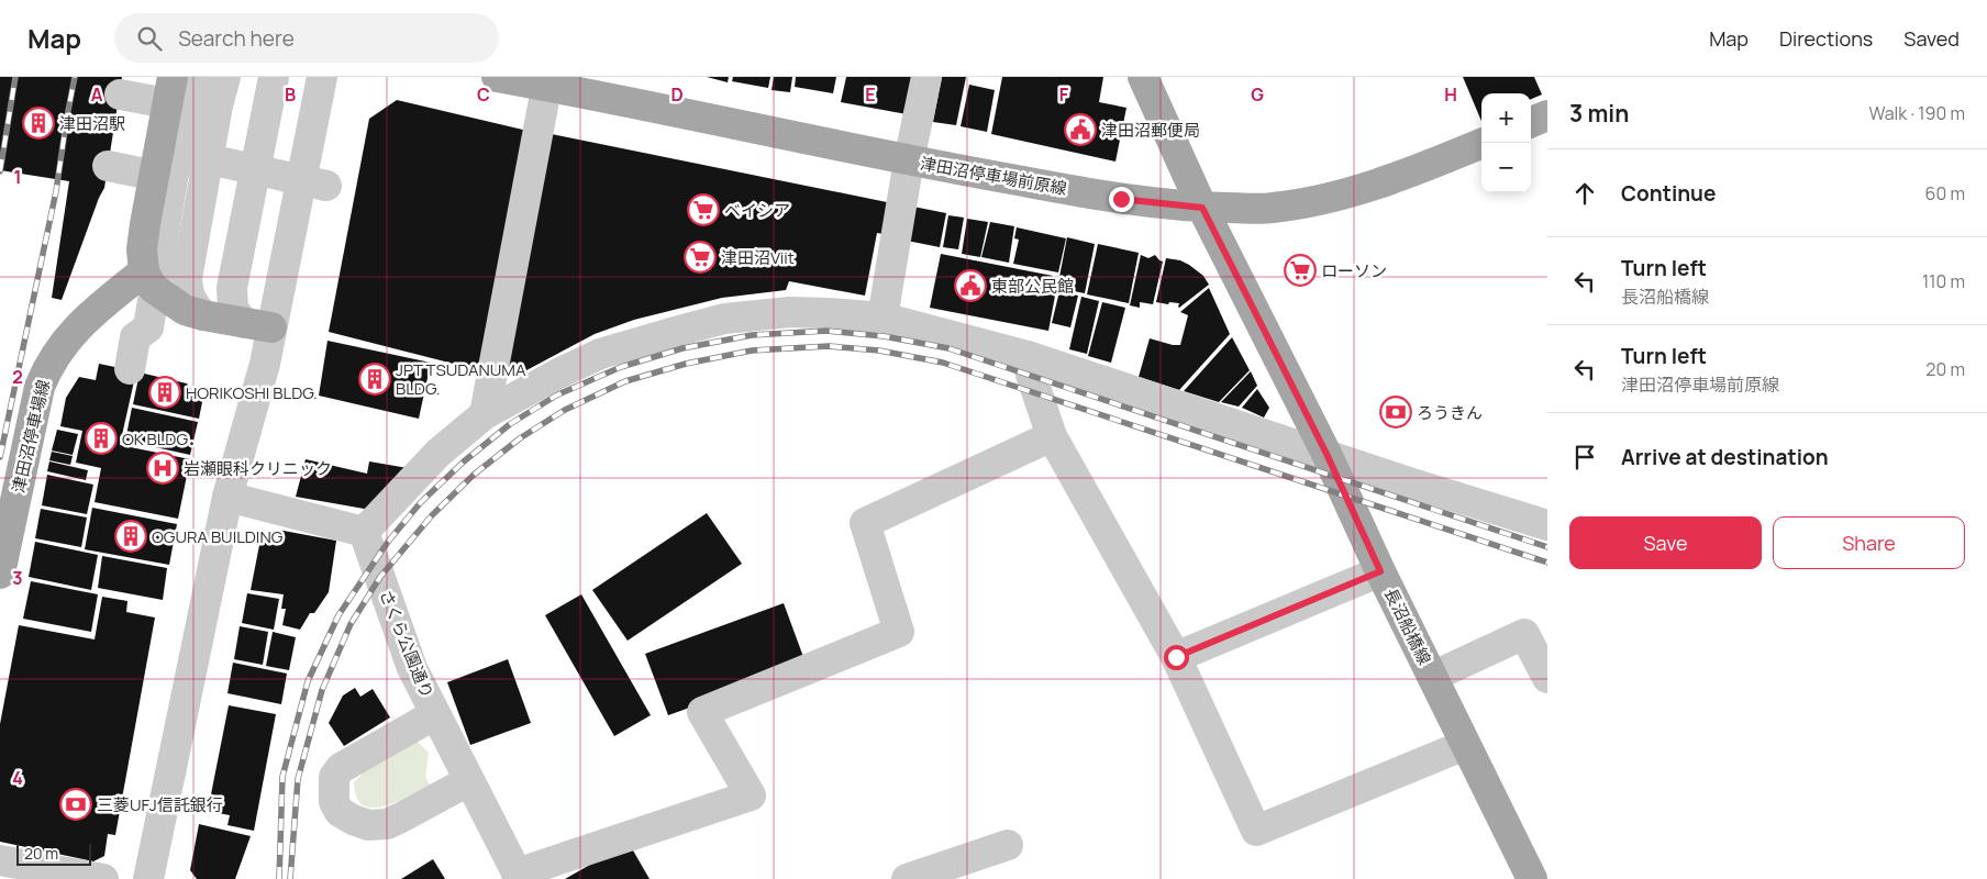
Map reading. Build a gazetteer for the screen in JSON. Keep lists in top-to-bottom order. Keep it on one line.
{"streets":{"main road":["津田沼停車場前原線","津田沼停車場線","長沼船橋線"],"street":["さくら公園通り"]},"crossings":[["津田沼停車場前原線","長沼船橋線"]],"places":{"building":["津田沼駅","JPT TSUDANUMA BLDG.","HORIKOSHI BLDG.","OK BLDG．","OGURA BUILDING"],"public building":["津田沼郵便局","東部公民館"],"supermarket":["ベイシア","津田沼Viit","ローソン"],"bank":["ろうきん","三菱UFJ信託銀行"],"hospital":["岩瀬眼科クリニック"]},"scale_bar":"20 m","page":{"header":"Map","search":"Search here","nav":["Map","Directions","Saved"],"heading":["3 min","Walk · 190 m"],"map_buttons":["+","−"],"list":[["Continue","60 m"],["Turn left","長沼船橋線","110 m"],["Turn left","津田沼停車場前原線","20 m"],"Arrive at destination"],"buttons":["Save","Share"],"scale":"20 m"},"grid":{"columns":["A","B","C","D","E","F","G","H"],"rows":["1","2","3","4"]}}
